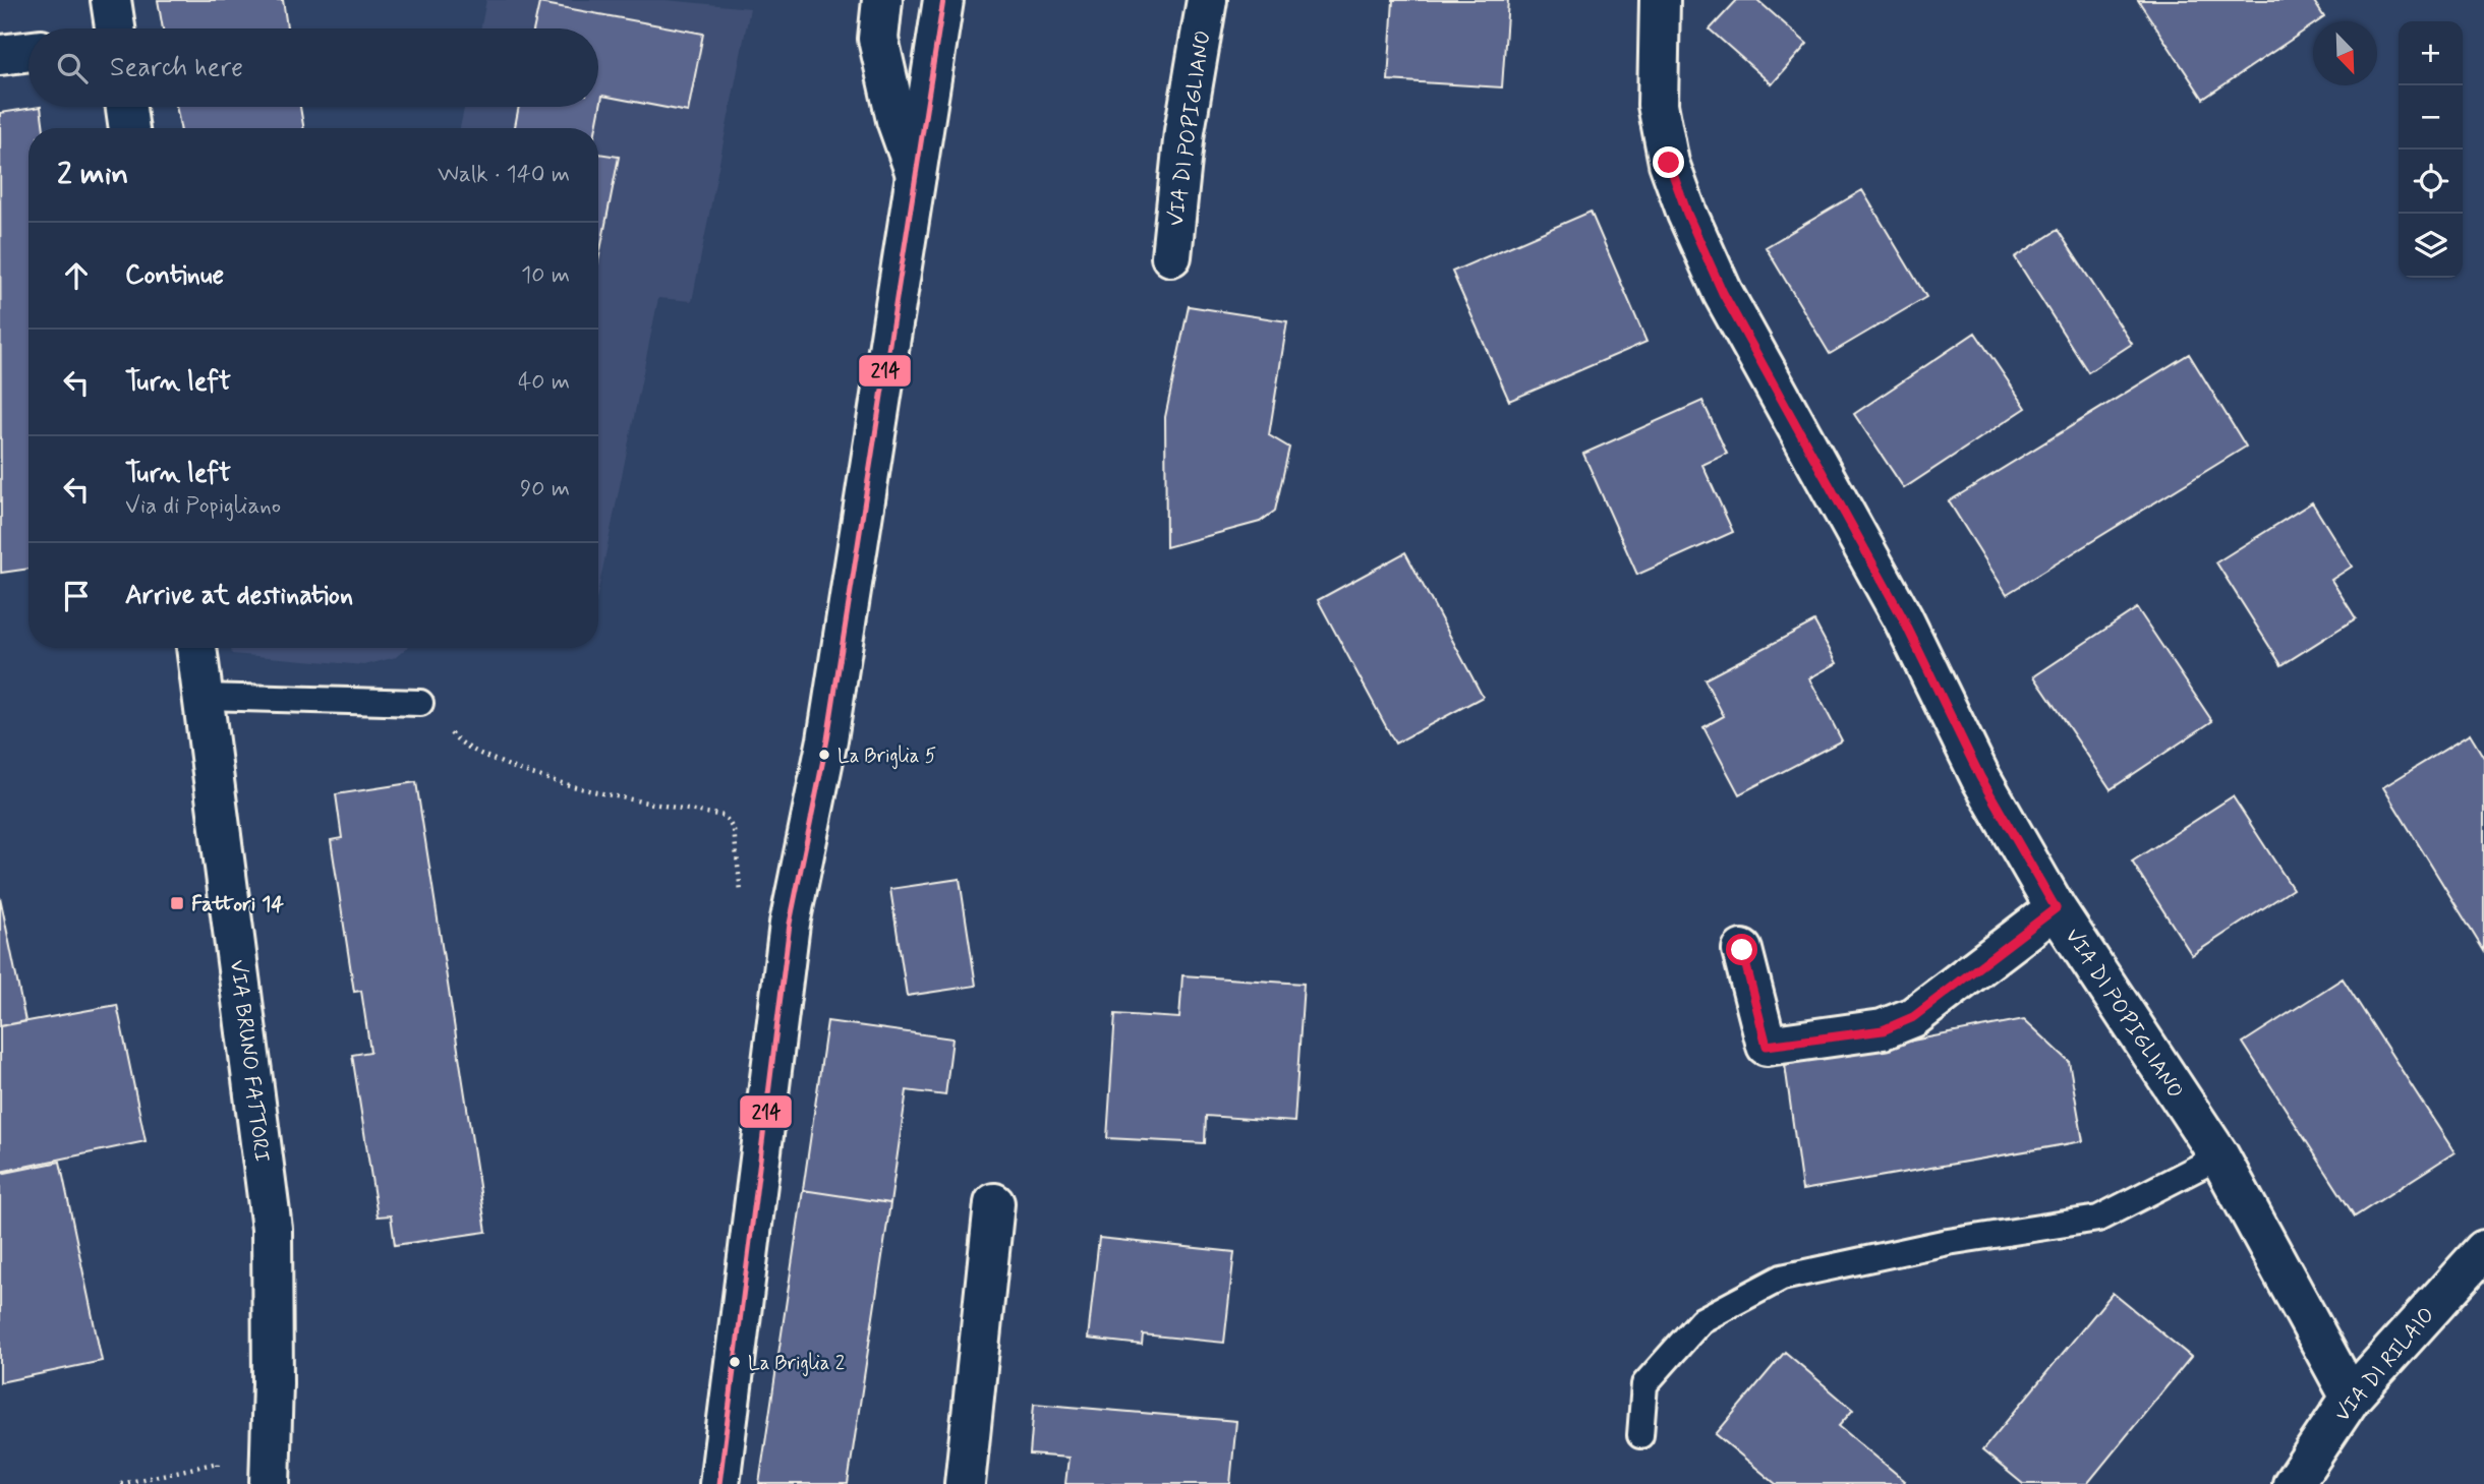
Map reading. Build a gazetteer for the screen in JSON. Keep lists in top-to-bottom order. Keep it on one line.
{"streets":{"street":["VIA DI POPIGLIANO","VIA BRUNO FATTORI","VIA DI RILAIO"]},"crossings":[["VIA DI POPIGLIANO","VIA DI RILAIO"]],"places":{"other":["La Briglia 5","La Briglia 2"],"transit":["Fattori 14"]},"lines":["transit line 214"],"north":"bottom right","page":{"map_buttons":["+","−"],"search":"Search here","heading":["2 min","Walk · 140 m"],"list":[["Continue","10 m"],["Turn left","40 m"],["Turn left","Via di Popigliano","90 m"],"Arrive at destination"]}}
